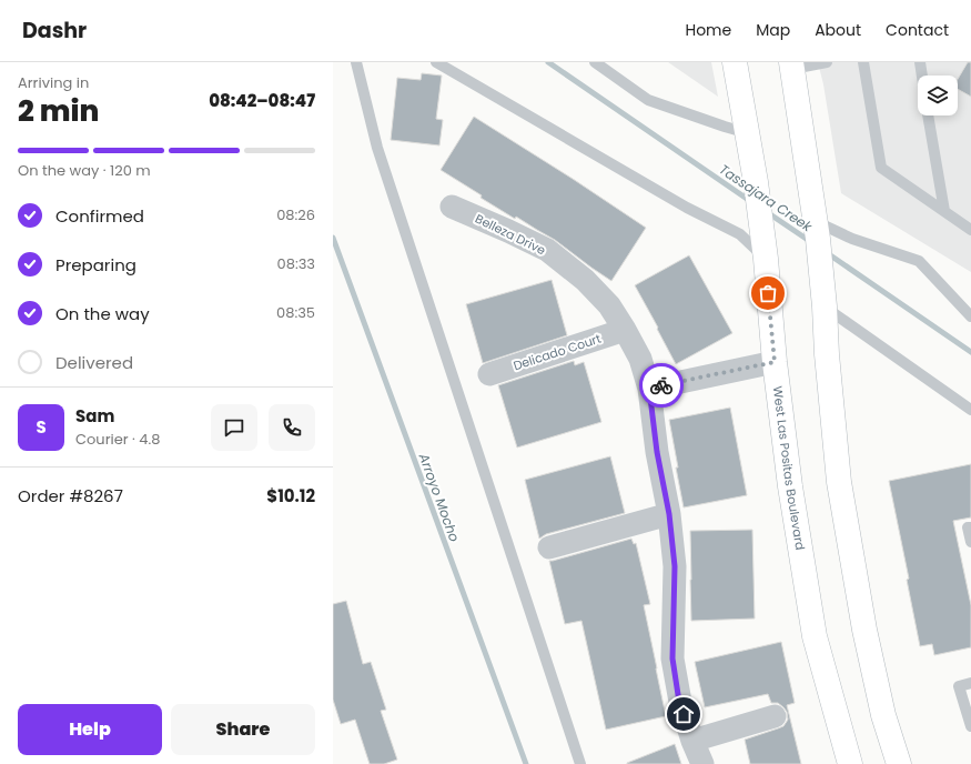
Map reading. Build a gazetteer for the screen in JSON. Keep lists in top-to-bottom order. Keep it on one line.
{"streets":{"main road":["West Las Positas Boulevard"],"street":["Belleza Drive","Delicado Court"]},"crossings":[["Belleza Drive","Delicado Court"]],"water":["Tassajara Creek","Arroyo Mocho"],"page":{"header":"Dashr","nav":["Home","Map","About","Contact"],"heading":["2 min","Arriving in","08:42–08:47"],"panel":["Sam","Courier · 4.8","Order #8267","$10.12"],"bar":"On the way · 120 m","list":[["Confirmed","08:26"],["Preparing","08:33"],["On the way","08:35"],"Delivered"],"round":"S","buttons":["Help","Share"]}}
